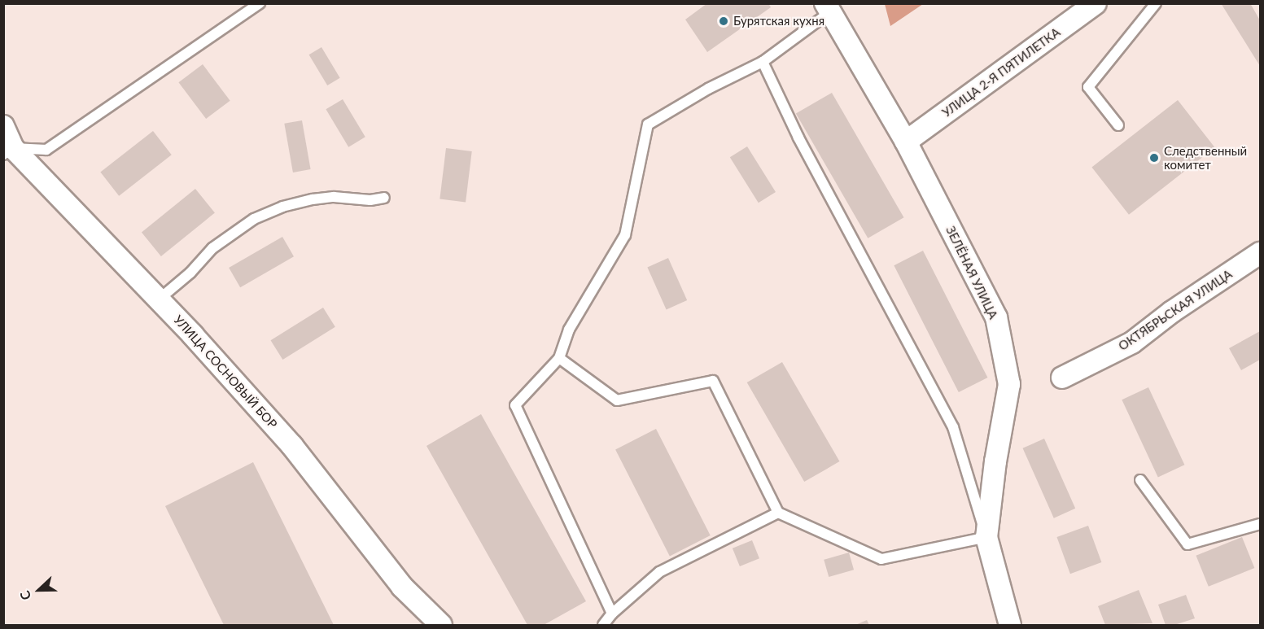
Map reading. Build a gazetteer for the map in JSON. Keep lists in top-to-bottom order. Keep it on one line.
{"streets":{"street":["УЛИЦА 2-Я ПЯТИЛЕТКА","ЗЕЛЁНАЯ УЛИЦА","ОКТЯБРЬСКАЯ УЛИЦА","УЛИЦА СОСНОВЫЙ БОР"]},"crossings":[["УЛИЦА 2-Я ПЯТИЛЕТКА","ЗЕЛЁНАЯ УЛИЦА"]],"places":["Бурятская кухня","Следственный комитет"],"north":"left"}
